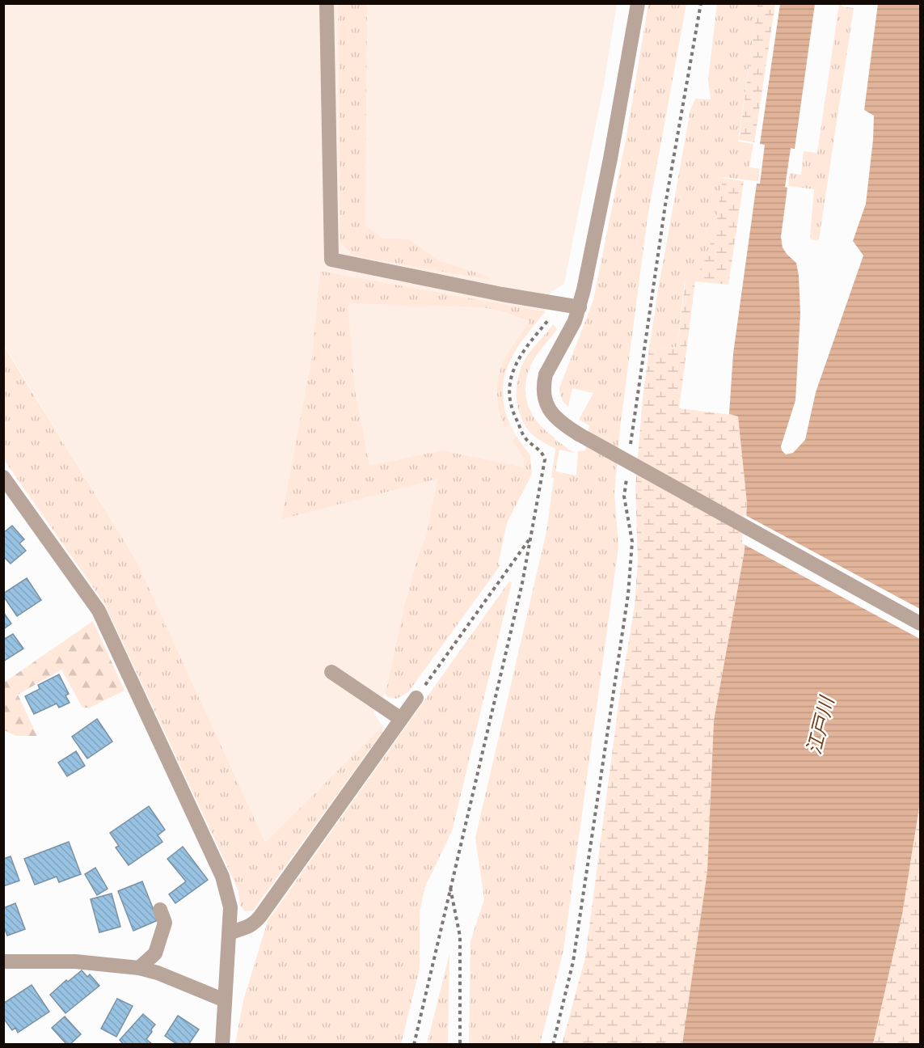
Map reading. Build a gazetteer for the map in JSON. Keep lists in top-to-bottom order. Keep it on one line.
{"water":["江戸川"]}
